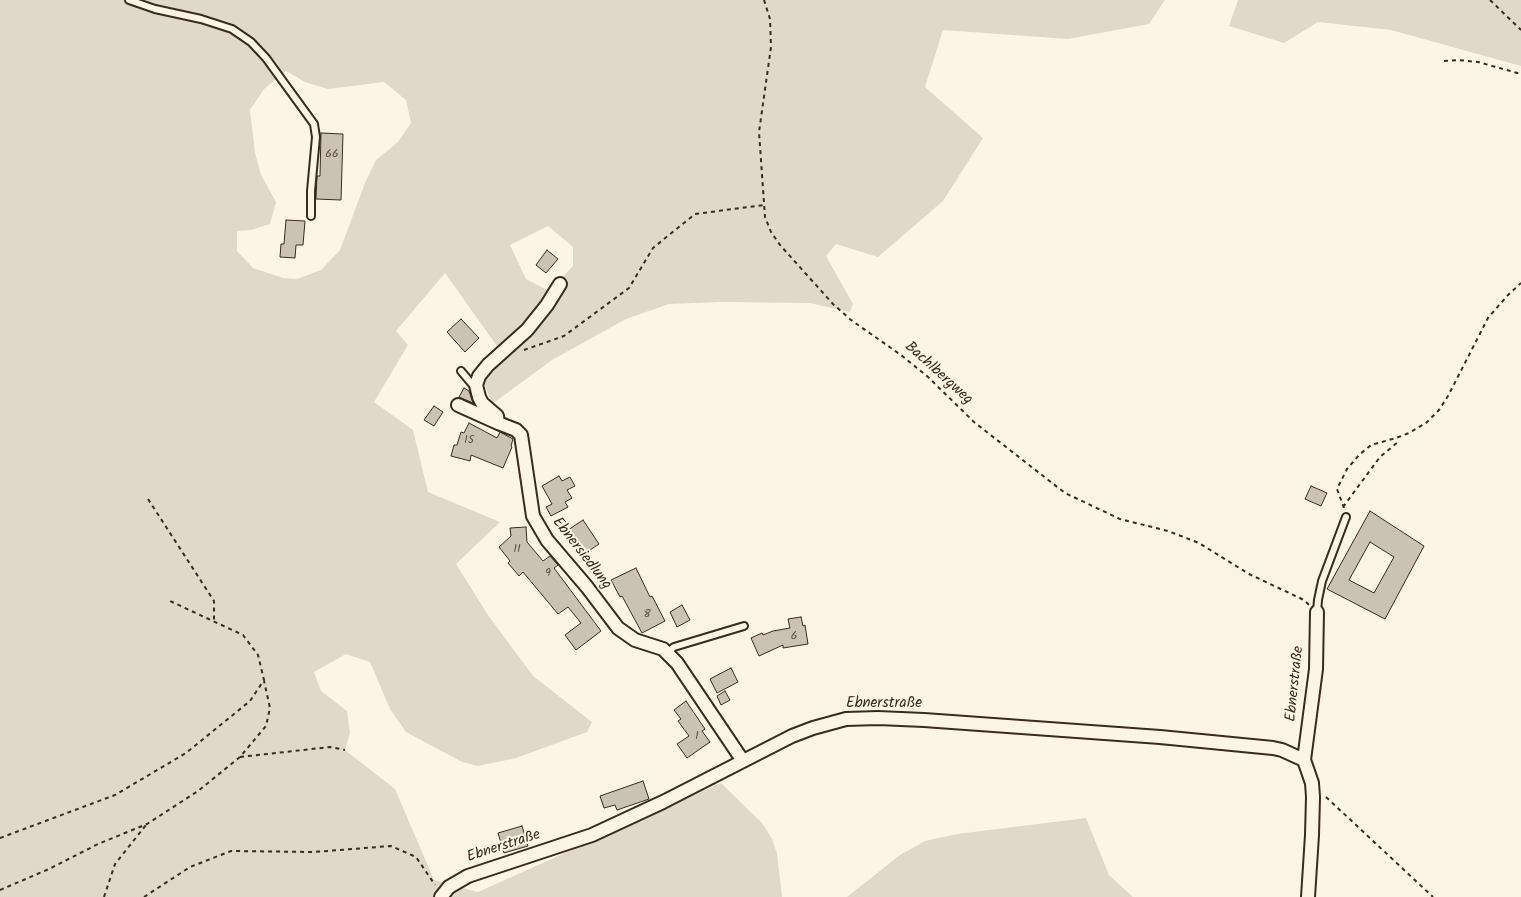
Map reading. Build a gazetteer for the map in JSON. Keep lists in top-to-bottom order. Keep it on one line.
{"streets":{"street":["Ebnersiedlung","Ebnerstraße"],"path":["Bachlbergweg"]},"crossings":[["Bachlbergweg","Ebnerstraße"],["Ebnersiedlung","Ebnerstraße"]],"house_numbers":["66","15","11","9","8","6","1"]}
